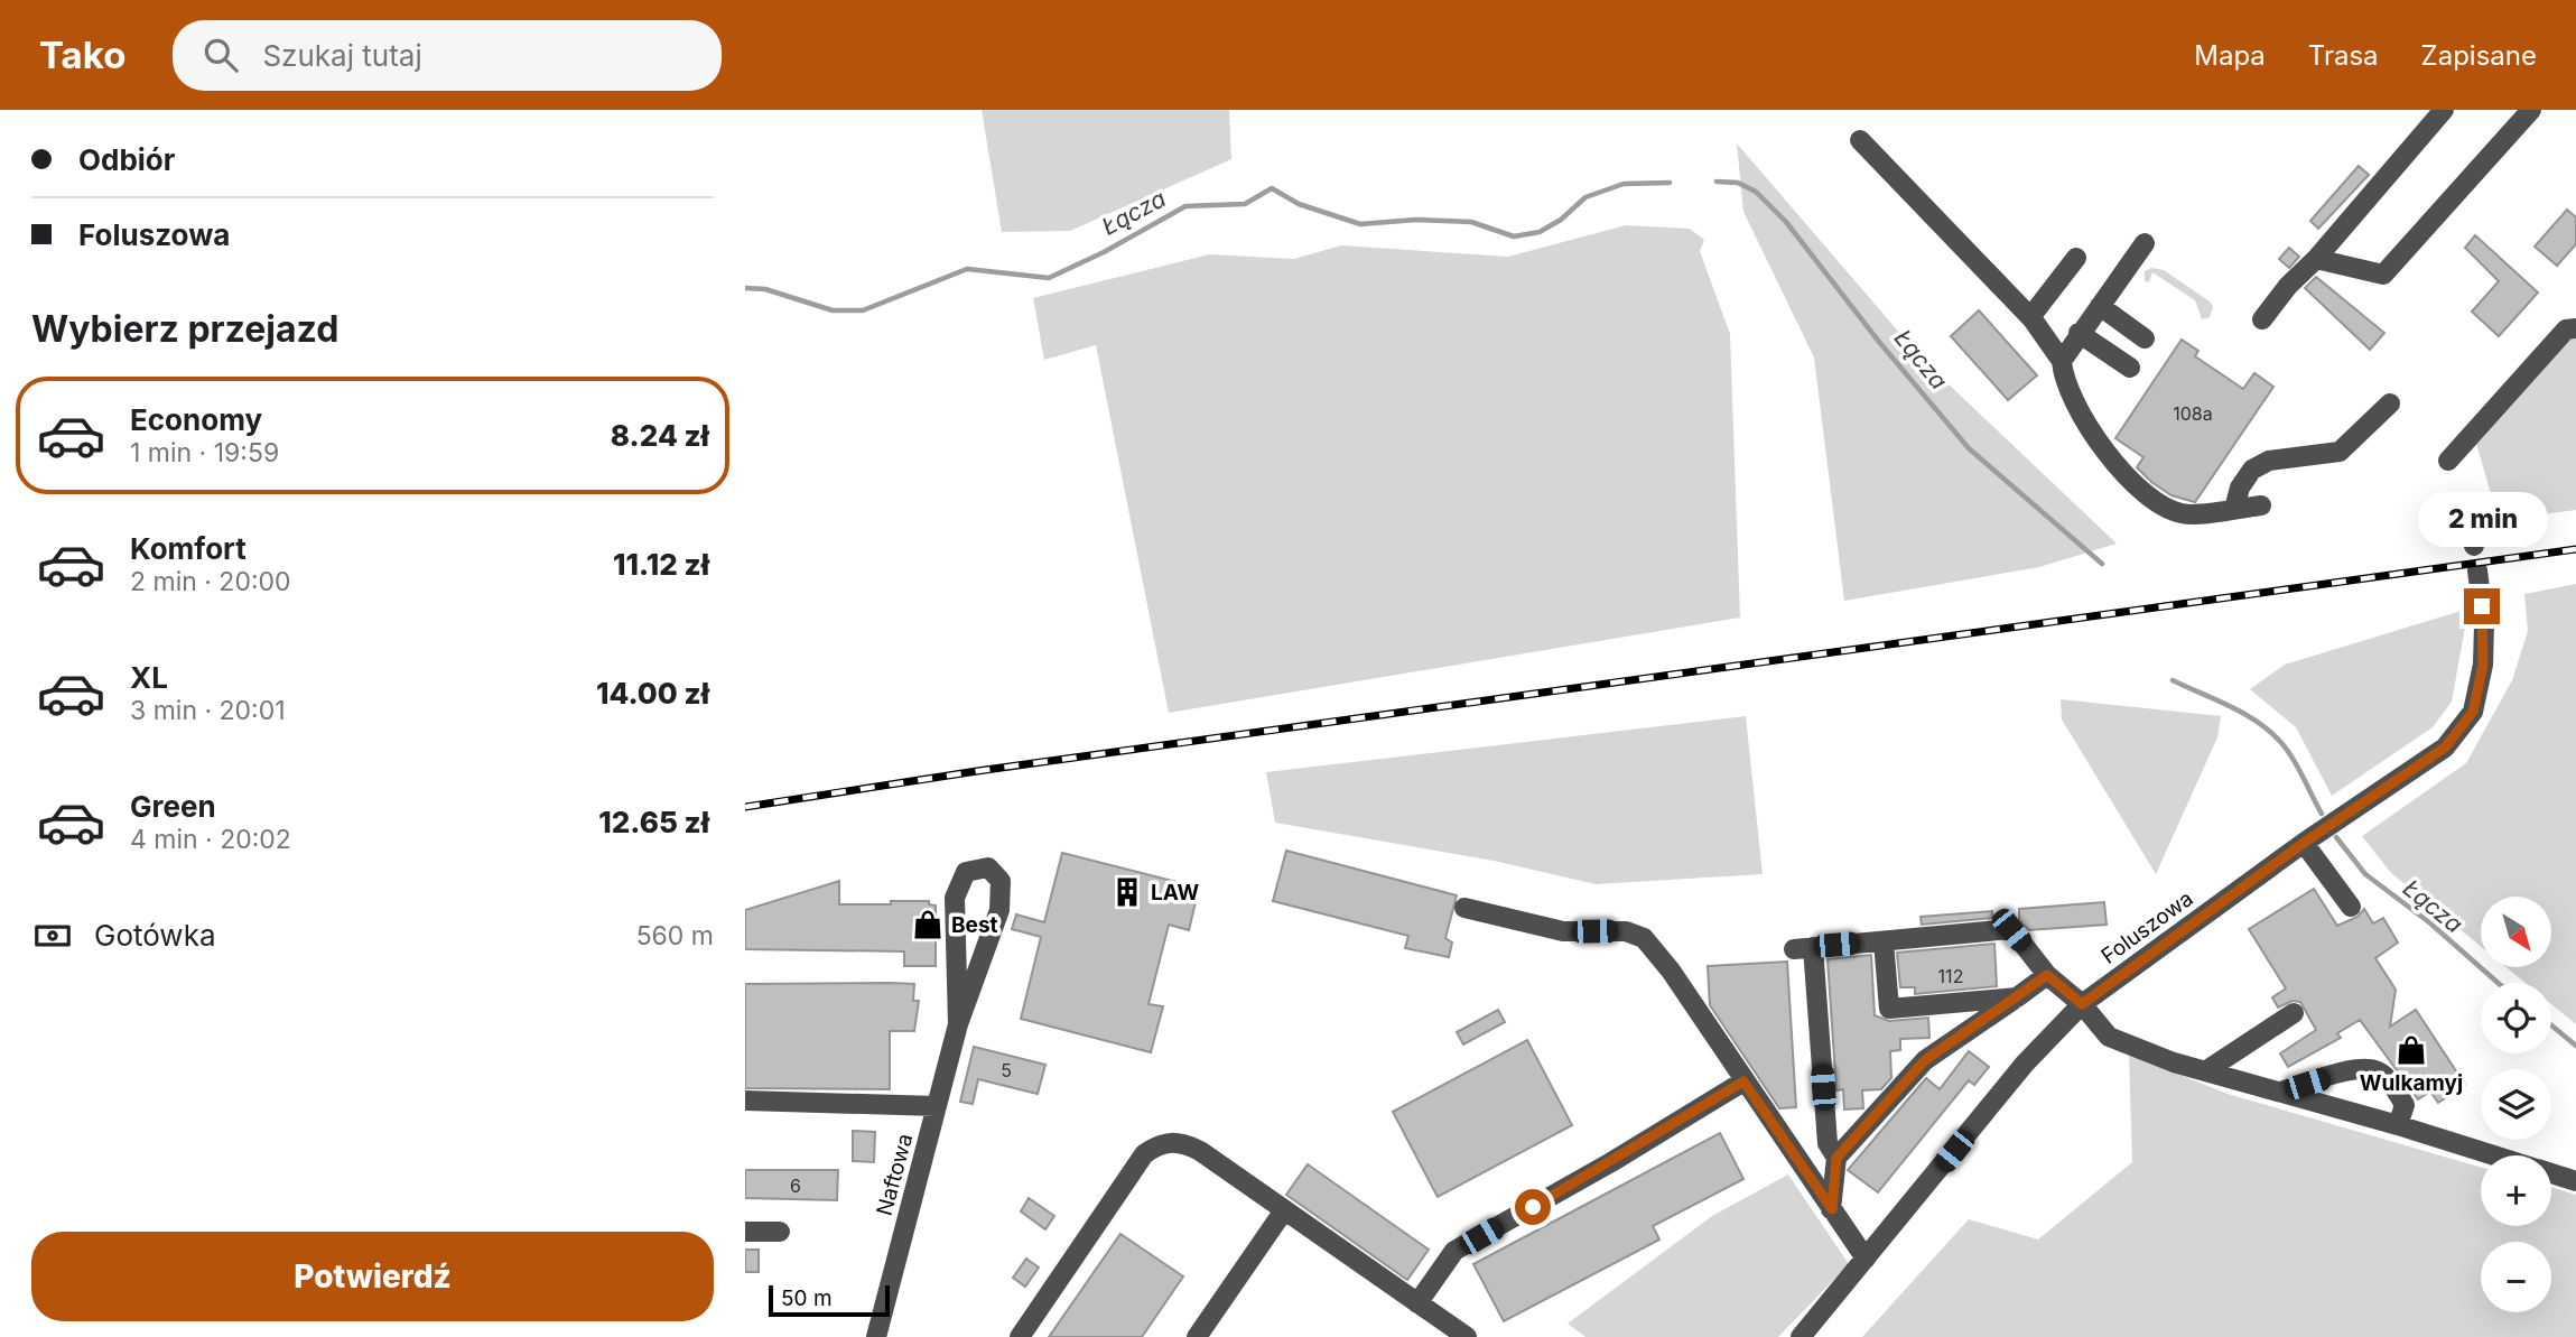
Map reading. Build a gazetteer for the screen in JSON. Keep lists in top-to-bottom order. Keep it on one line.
{"streets":{"street":["Foluszowa","Naftowa"]},"water":["Łącza"],"places":{"building":["LAW"],"shop":["Best","Wulkamyj"]},"house_numbers":["108a","112","5","6"],"scale_bar":"50 m","north":"bottom right","page":{"header":"Tako","search":"Szukaj tutaj","nav":["Mapa","Trasa","Zapisane"],"banner":["Odbiór","Foluszowa"],"heading":"Wybierz przejazd","list":[{"name":"Economy","note":"1 min · 19:59","value":"8.24 zł"},{"name":"Komfort","note":"2 min · 20:00","value":"11.12 zł"},{"name":"XL","note":"3 min · 20:01","value":"14.00 zł"},{"name":"Green","note":"4 min · 20:02","value":"12.65 zł"}],"bubble":"2 min","pay":["Gotówka","560 m"],"map_buttons":["+","−"],"buttons":"Potwierdź","scale":"50 m"}}
